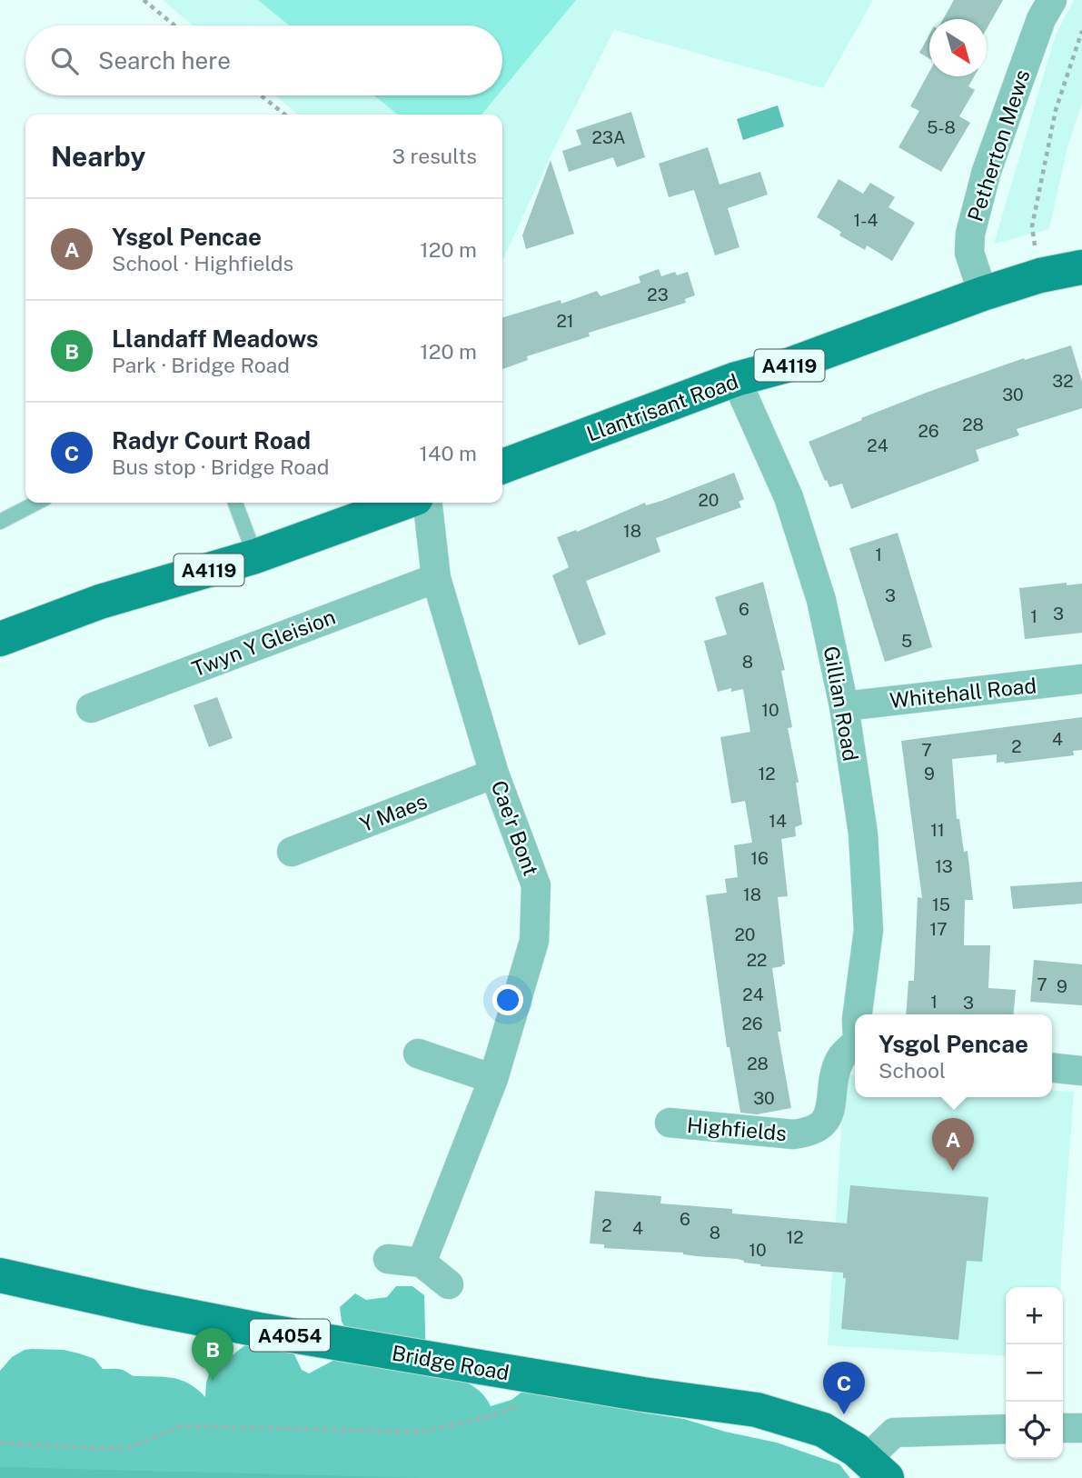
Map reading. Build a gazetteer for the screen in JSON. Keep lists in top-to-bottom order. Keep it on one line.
{"streets":{"main road":["A4119","Llantrisant Road","A4054","Bridge Road"],"street":["Petherton Mews","Twyn Y Gleision","Whitehall Road","Gillian Road","Y Maes","Cae'r Bont","Highfields"]},"crossings":[["Petherton Mews","Llantrisant Road"],["Llantrisant Road","Gillian Road"],["Twyn Y Gleision","Cae'r Bont"],["Whitehall Road","Gillian Road"],["Y Maes","Cae'r Bont"]],"house_numbers":["5-8","23A","1-4","23","21","32","30","28","26","24","20","18","1","3","6","3","1","5","8","10","4","2","7","12","9","14","11","16","13","18","15","17","20","22","7","9","24","1","3","26","28","30","6","2","4","8","12","10"],"north":"bottom right","page":{"search":"Search here","heading":["Nearby","3 results"],"list":[{"mark":"A","name":"Ysgol Pencae","note":"School · Highfields","value":"120 m"},{"mark":"B","name":"Llandaff Meadows","note":"Park · Bridge Road","value":"120 m"},{"mark":"C","name":"Radyr Court Road","note":"Bus stop · Bridge Road","value":"140 m"}],"popup":["Ysgol Pencae","School"],"pins":["A","B","C"],"map_buttons":["+","−"]}}
